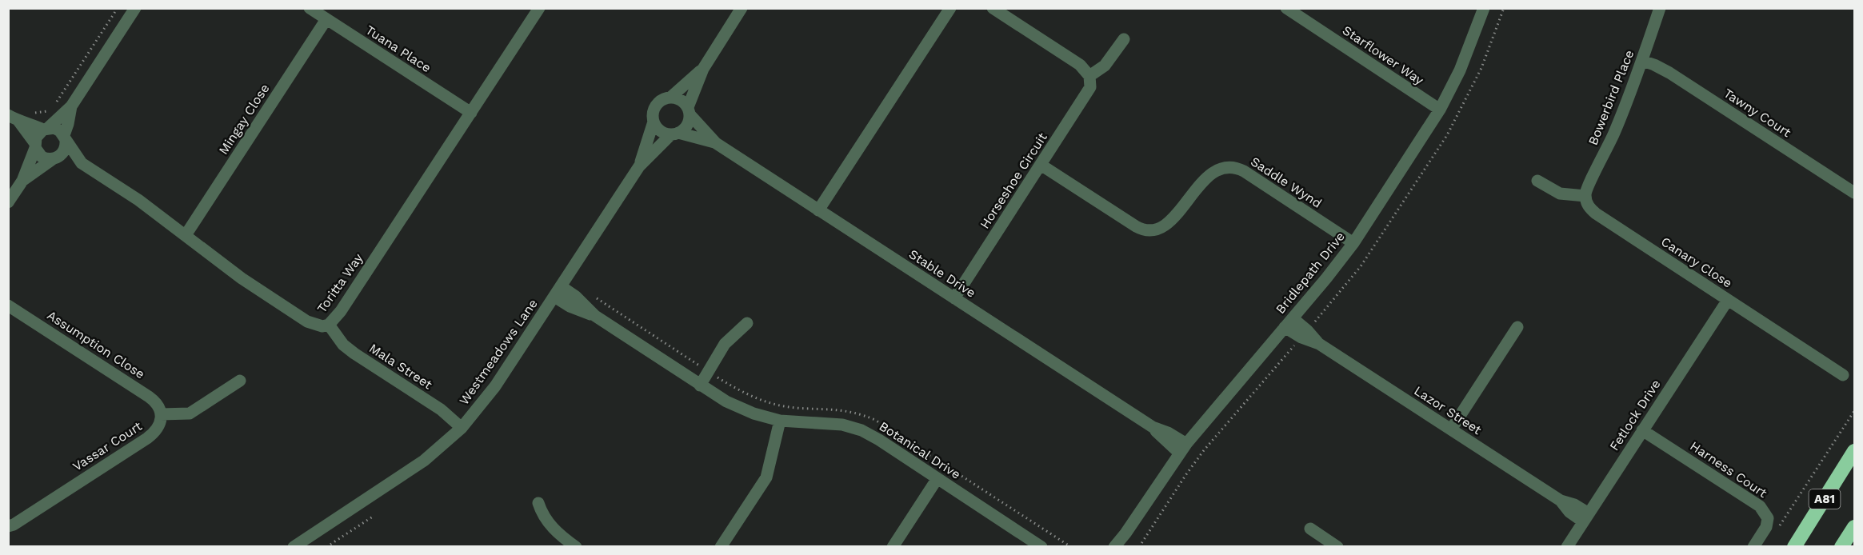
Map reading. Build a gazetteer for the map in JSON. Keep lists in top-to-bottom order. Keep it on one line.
{"streets":{"highway":["A81"],"street":["Tuana Place","Starflower Way","Bowerbird Place","Tawny Court","Mingay Close","Horseshoe Circuit","Saddle Wynd","Canary Close","Bridlepath Drive","Stable Drive","Toritta Way","Assumption Close","Westmeadows Lane","Mala Street","Lazor Street","Fetlock Drive","Vassar Court","Botanical Drive","Harness Court"]},"crossings":[["Tuana Place","Mingay Close"],["Tuana Place","Toritta Way"],["Starflower Way","Bridlepath Drive"],["Bowerbird Place","Tawny Court"],["Bowerbird Place","Canary Close"],["Mingay Close","Toritta Way"],["Horseshoe Circuit","Saddle Wynd"],["Horseshoe Circuit","Stable Drive"],["Saddle Wynd","Bridlepath Drive"],["Canary Close","Fetlock Drive"],["Bridlepath Drive","Stable Drive"],["Bridlepath Drive","Lazor Street"],["Stable Drive","Westmeadows Lane"],["Toritta Way","Mala Street"],["Assumption Close","Vassar Court"],["Westmeadows Lane","Mala Street"],["Westmeadows Lane","Botanical Drive"],["Lazor Street","Fetlock Drive"],["Fetlock Drive","Harness Court"]]}
